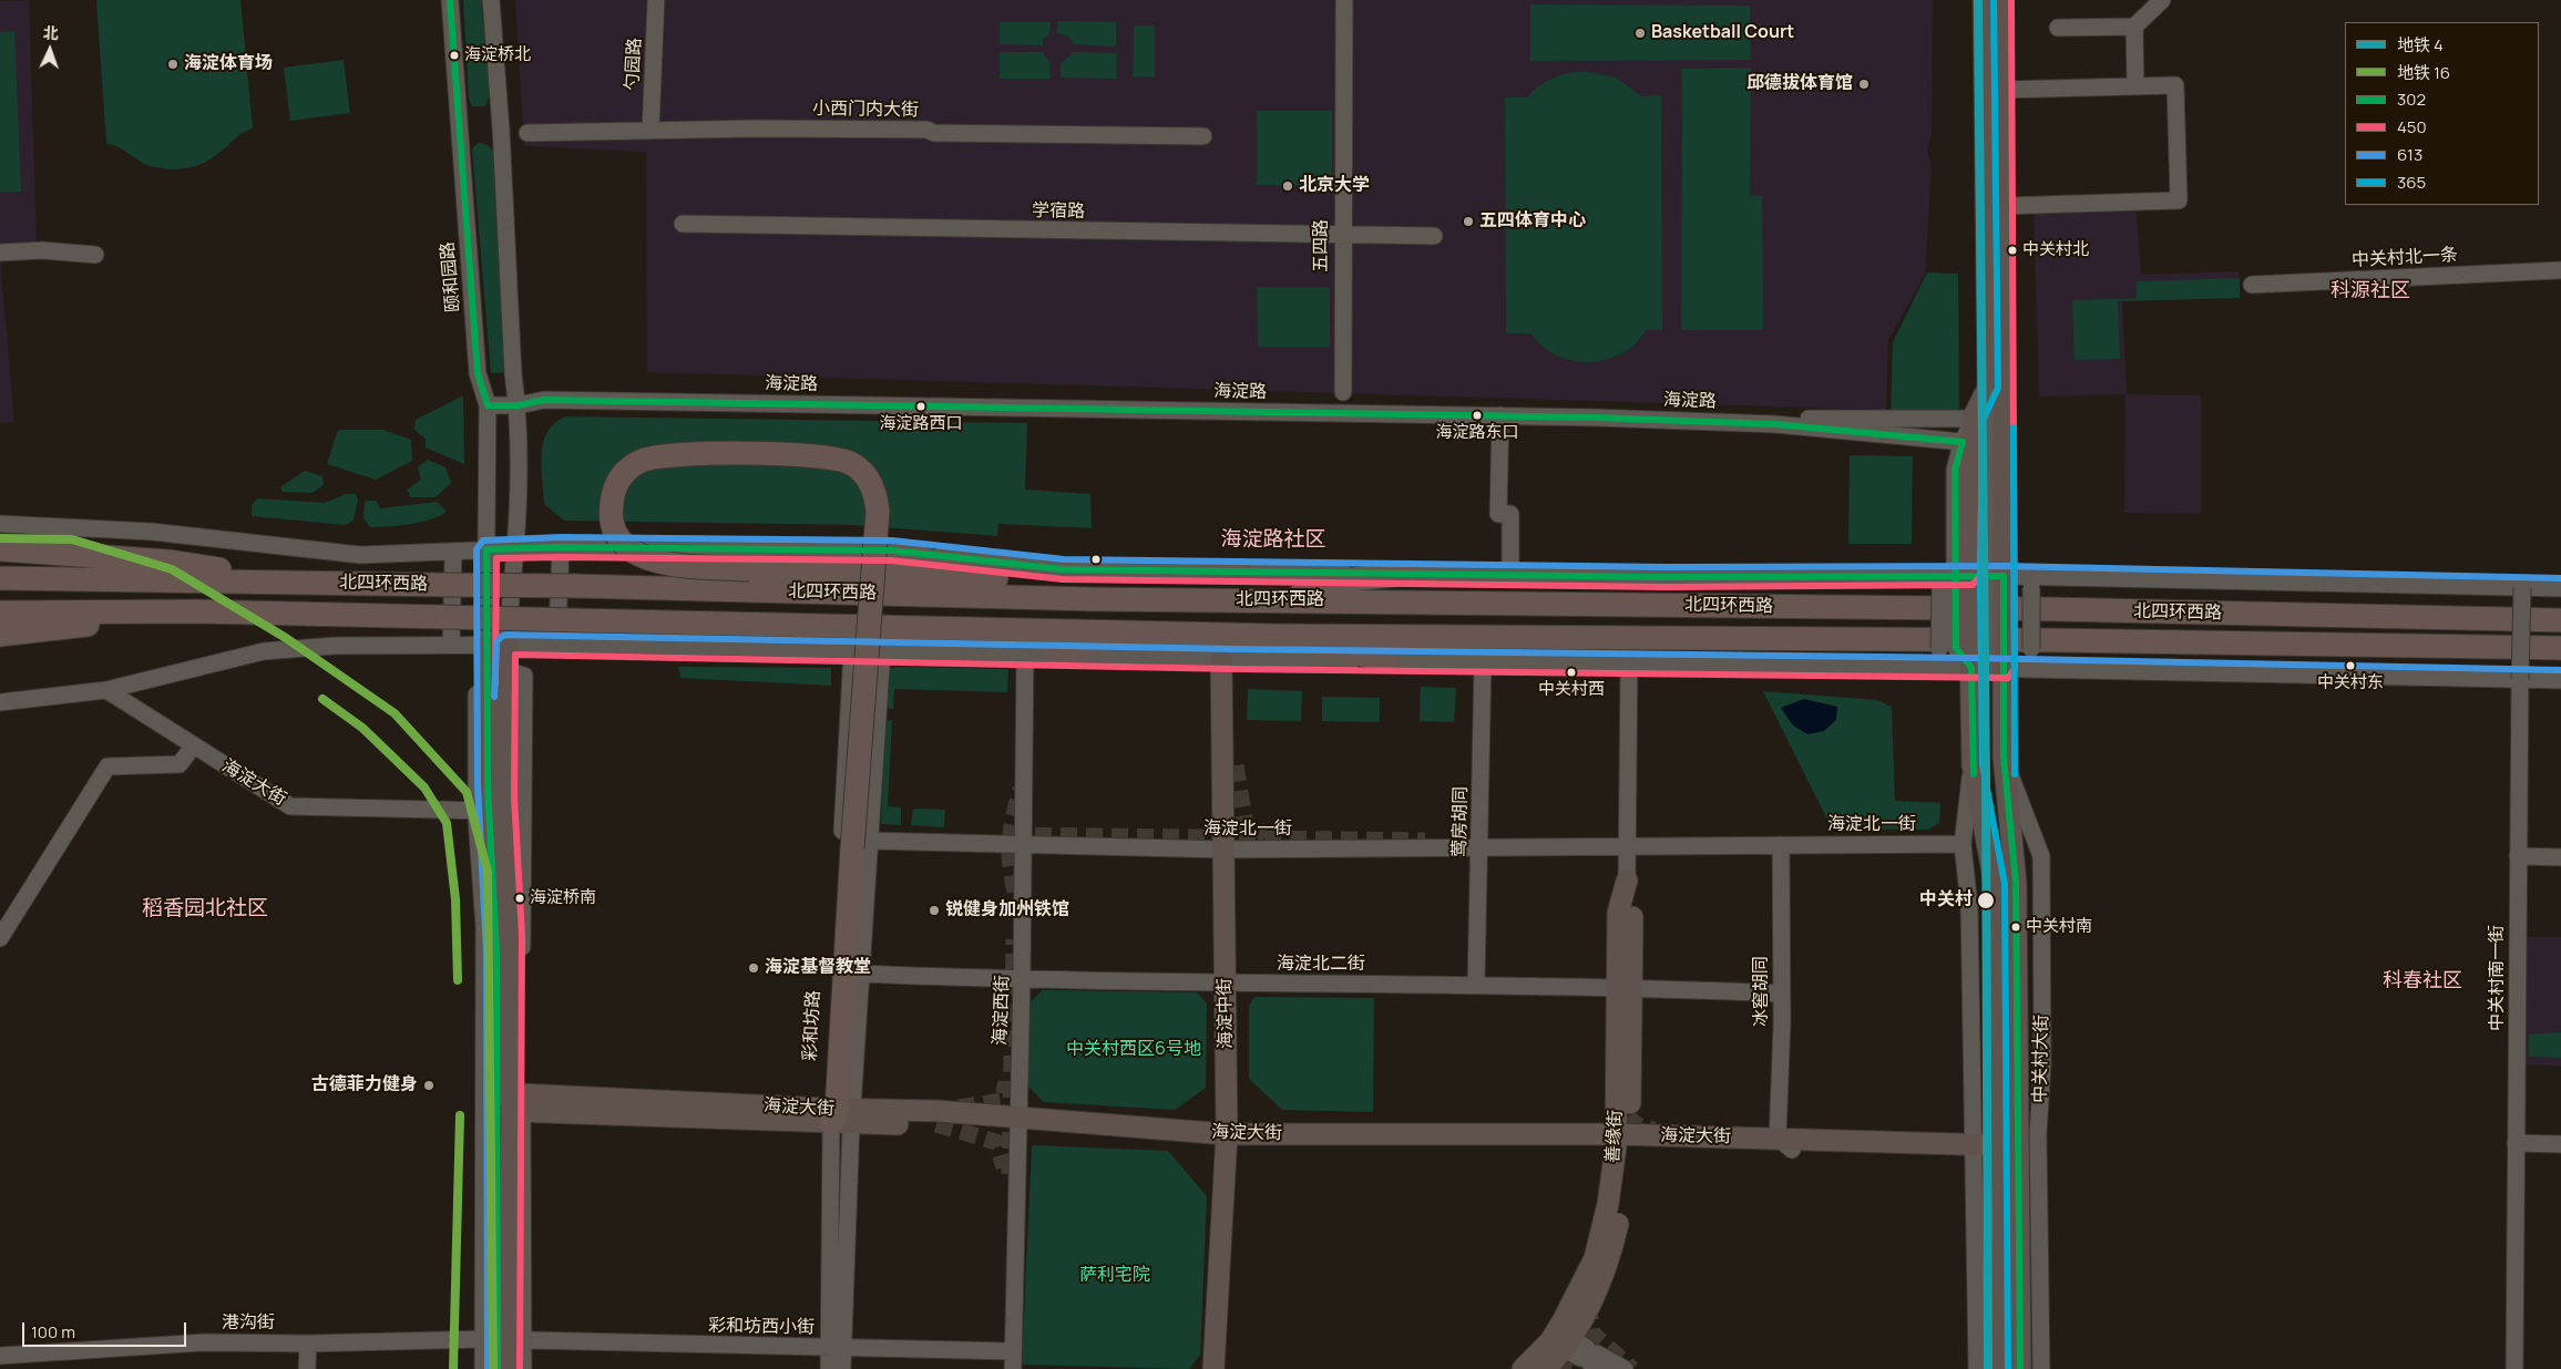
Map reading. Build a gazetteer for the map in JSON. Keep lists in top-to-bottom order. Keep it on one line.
{"streets":{"highway":["北四环西路"],"main road":["海淀大街","海淀中街","中关村大街","善缘街"],"street":["勺园路","小西门内大街","学宿路","五四路","中关村北一条","颐和园路","海淀路","莺房胡同","海淀北一街","海淀北二街","中关村南一街","冰窖胡同","海淀西街","彩和坊路","港沟街","彩和坊西小街"]},"crossings":[["勺园路","小西门内大街"],["学宿路","五四路"],["颐和园路","海淀路"],["颐和园路","北四环西路"],["北四环西路","中关村南一街"],["北四环西路","中关村大街"],["海淀大街","冰窖胡同"],["海淀大街","海淀西街"],["海淀大街","海淀中街"],["海淀大街","彩和坊路"],["海淀大街","中关村大街"],["海淀大街","善缘街"],["莺房胡同","海淀北一街"],["莺房胡同","海淀北二街"],["海淀北一街","冰窖胡同"],["海淀北一街","海淀西街"],["海淀北一街","海淀中街"],["海淀北一街","彩和坊路"],["海淀北一街","善缘街"],["海淀北二街","冰窖胡同"],["海淀北二街","海淀西街"],["海淀北二街","海淀中街"],["海淀北二街","彩和坊路"],["海淀北二街","善缘街"],["海淀西街","彩和坊西小街"],["彩和坊路","彩和坊西小街"],["港沟街","彩和坊西小街"]],"districts":["科源社区","海淀路社区","稻香园北社区","科春社区"],"parks":["中关村西区6号地","萨利宅院"],"places":["Basketball Court","海淀桥北","海淀体育场","邱德拔体育馆","北京大学","五四体育中心","中关村北","海淀路西口","海淀路东口","中关村东","中关村西","海淀桥南","中关村","锐健身加州铁馆","中关村南","海淀基督教堂","古德菲力健身"],"lines":["metro line 4","transit line 302","transit line 450","transit line 365","transit line 613","metro line 16"],"legend":["地铁 4","地铁 16","302","450","613","365"],"scale_bar":"100 m","north":"top"}
